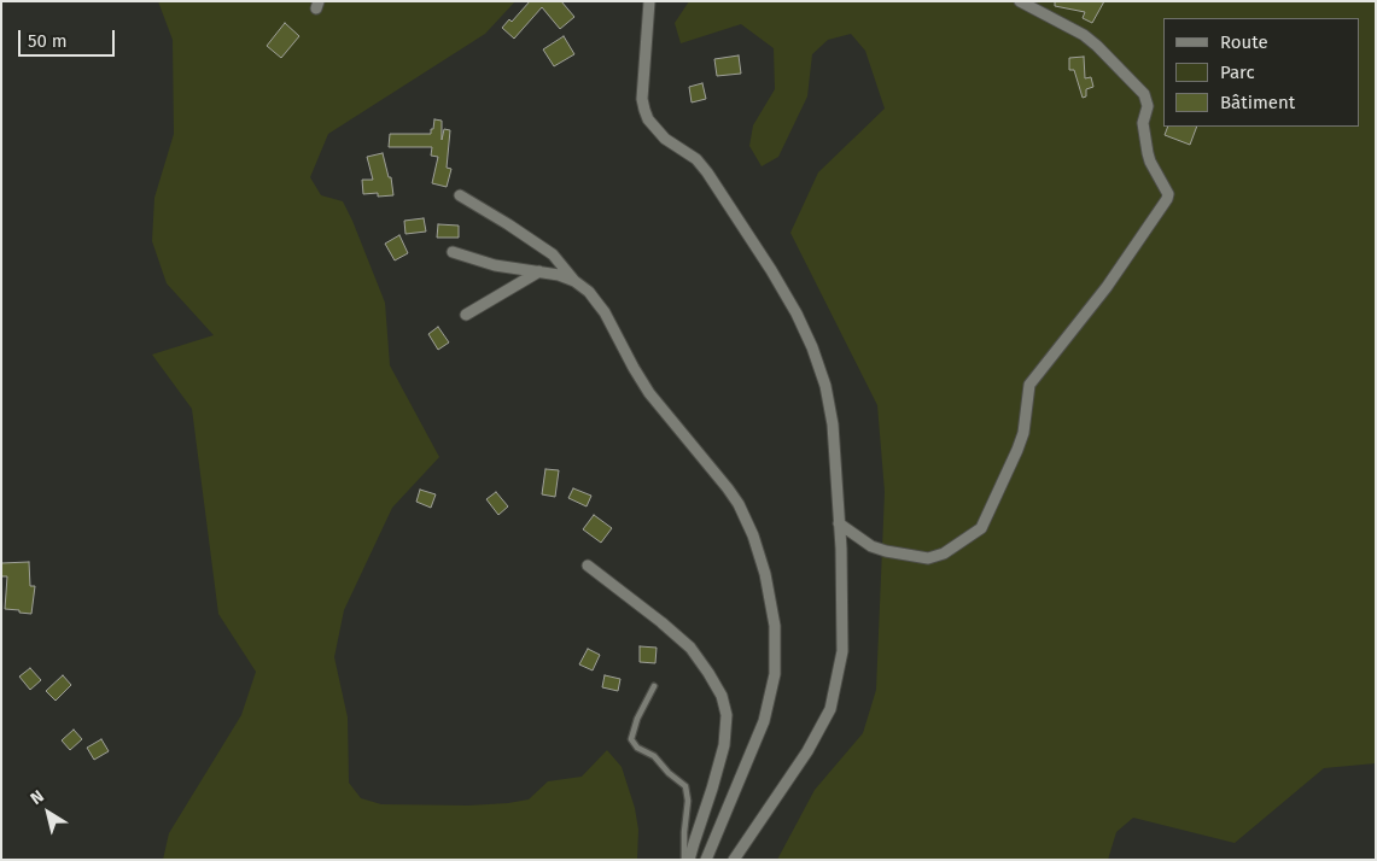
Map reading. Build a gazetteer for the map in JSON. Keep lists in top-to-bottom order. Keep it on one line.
{"legend":["Route","Parc","Bâtiment"],"scale_bar":"50 m","north":"top left"}
